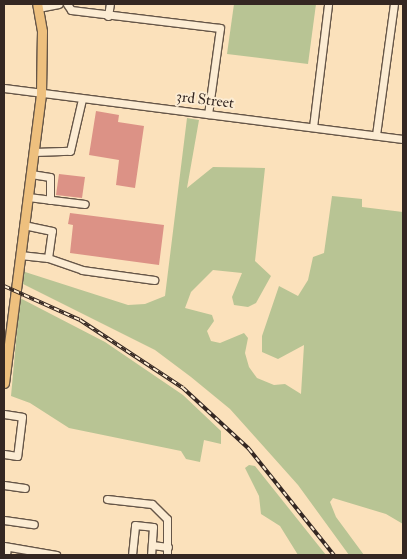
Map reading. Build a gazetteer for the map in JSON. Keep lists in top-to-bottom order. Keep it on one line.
{"streets":{"street":["3rd Street"]}}
